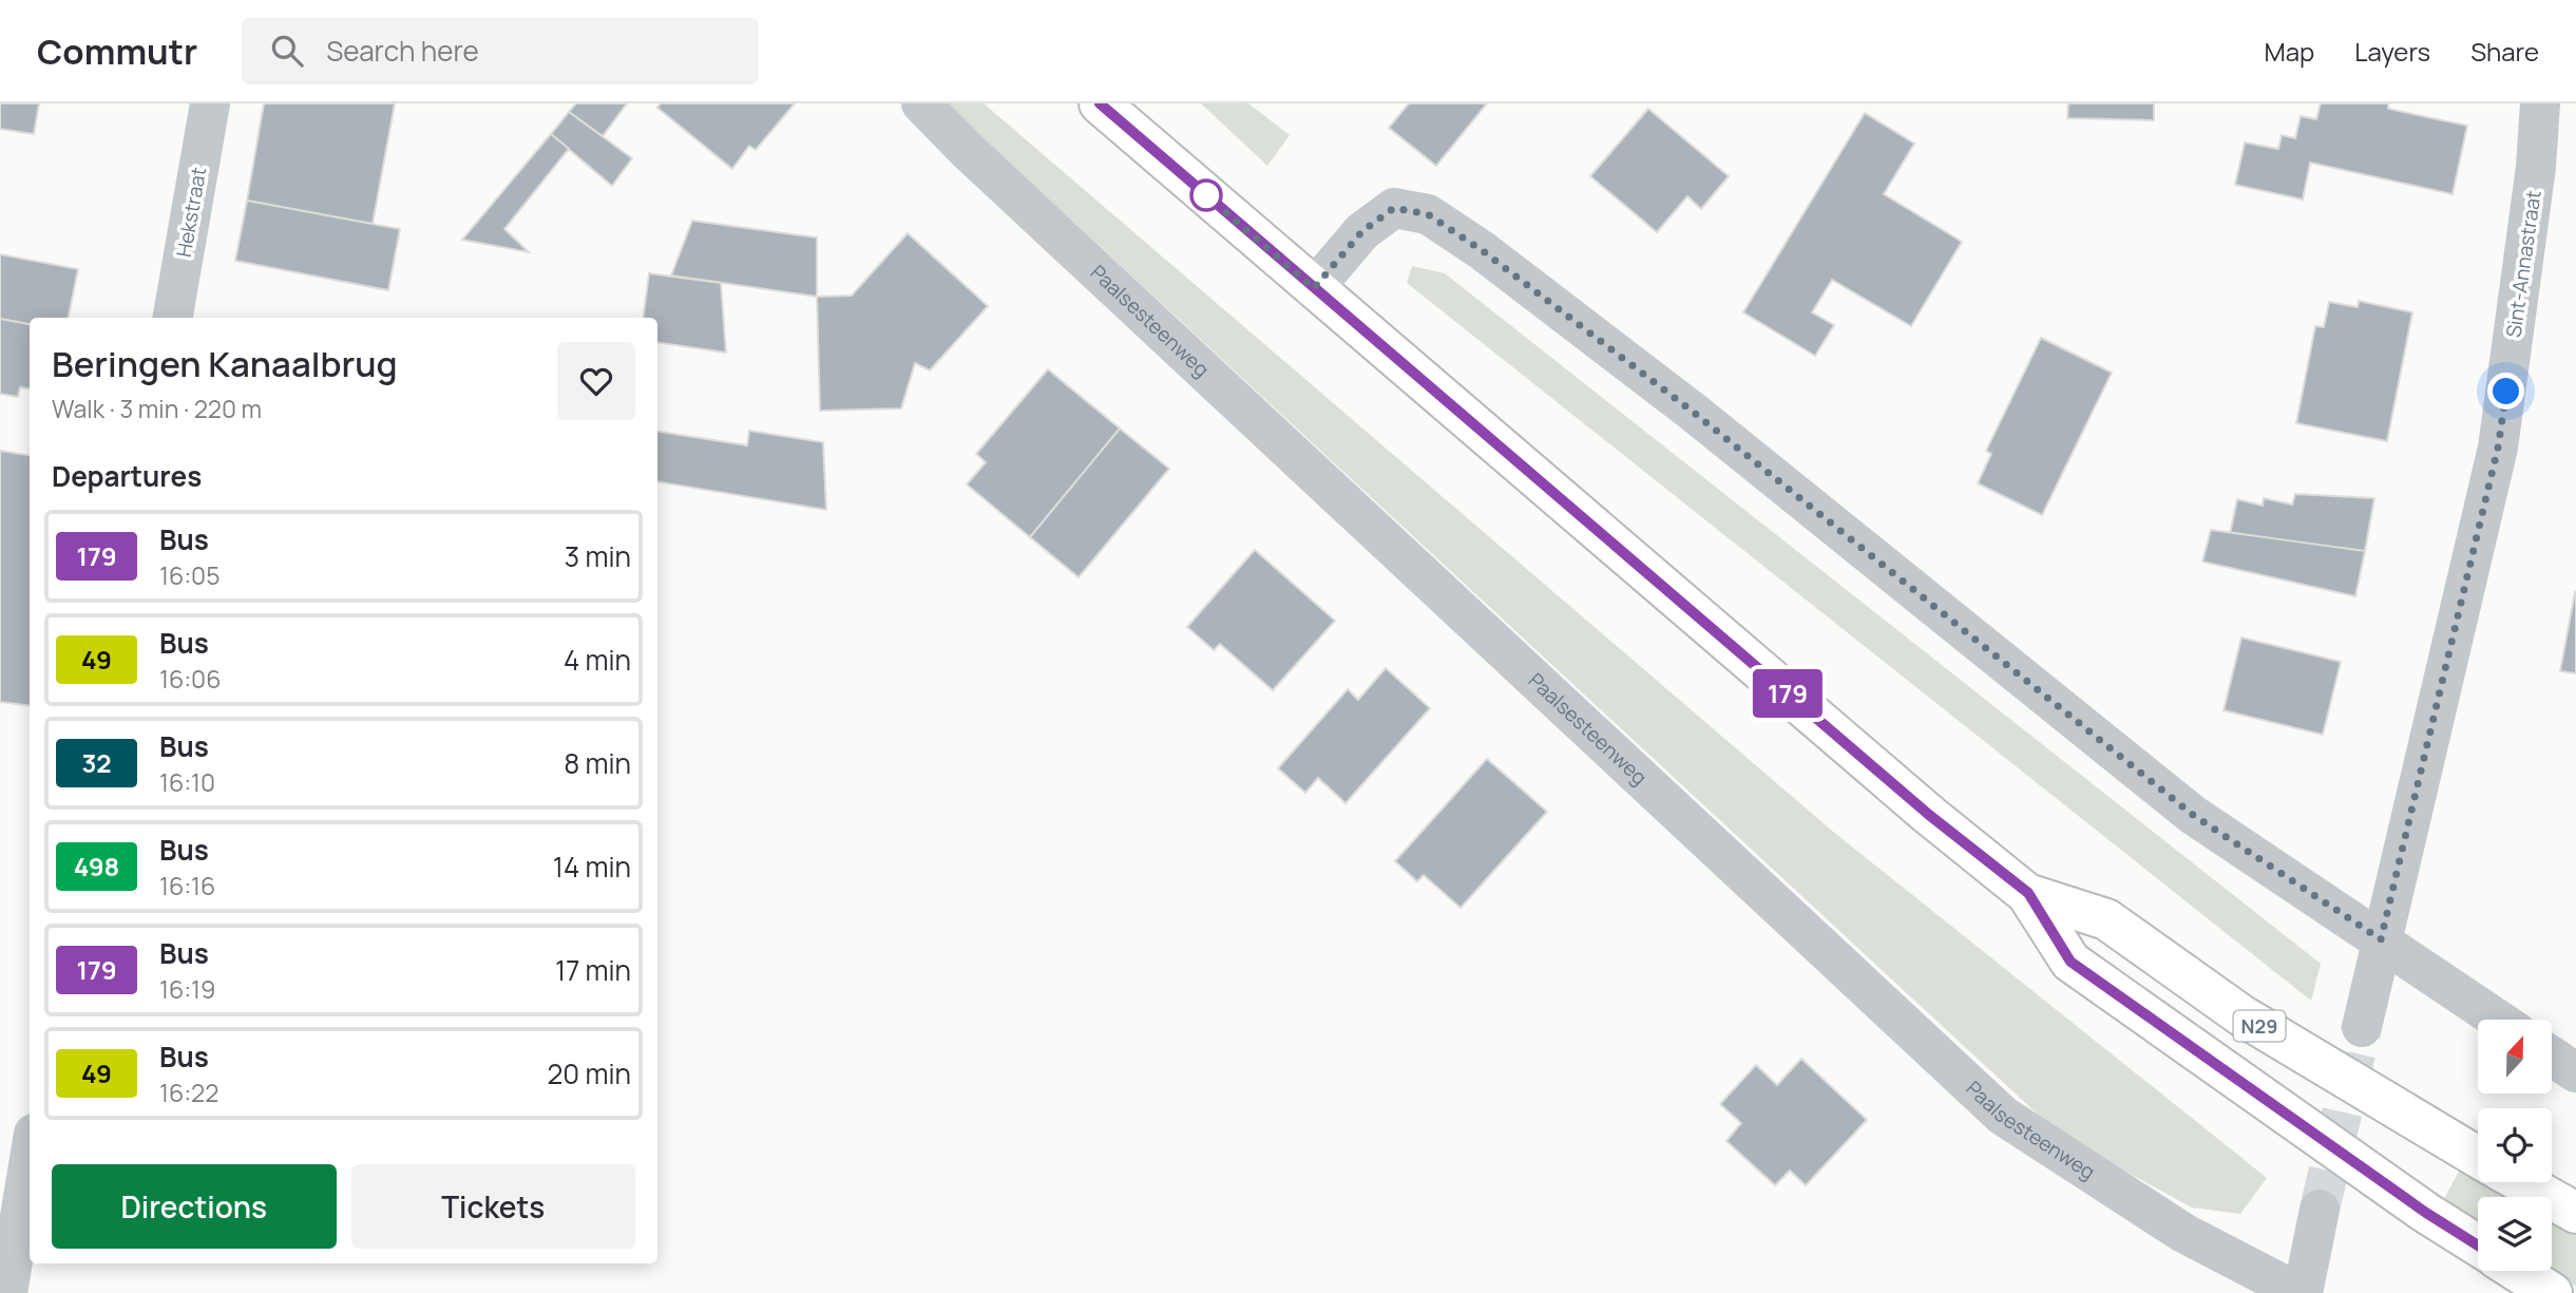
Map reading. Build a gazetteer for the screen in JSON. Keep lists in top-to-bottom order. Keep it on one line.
{"streets":{"main road":["N29"],"street":["Hekstraat","Sint-Annastraat","Paalsesteenweg"]},"lines":["bus line 179"],"north":"top","page":{"header":"Commutr","search":"Search here","nav":["Map","Layers","Share"],"on_map":"179","heading":[["Beringen Kanaalbrug","Walk · 3 min · 220 m"],"Departures"],"list":[{"mark":"179","name":"Bus","note":"16:05","value":"3 min"},{"mark":"49","name":"Bus","note":"16:06","value":"4 min"},{"mark":"32","name":"Bus","note":"16:10","value":"8 min"},{"mark":"498","name":"Bus","note":"16:16","value":"14 min"},{"mark":"179","name":"Bus","note":"16:19","value":"17 min"},{"mark":"49","name":"Bus","note":"16:22","value":"20 min"}],"buttons":["Directions","Tickets"]}}
